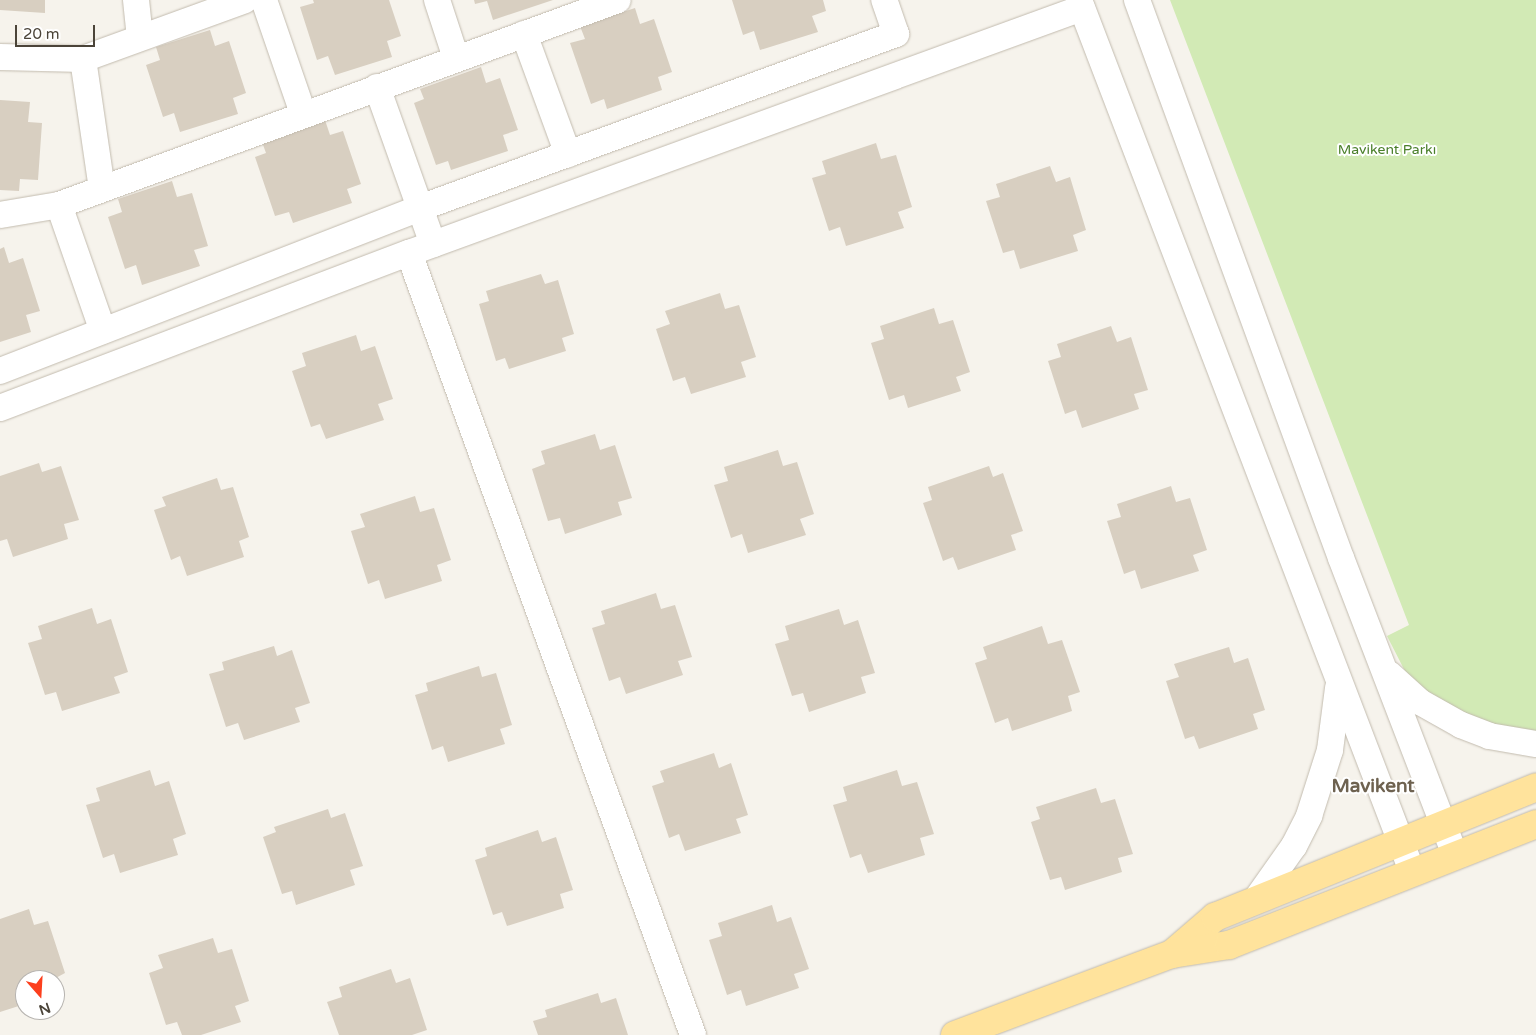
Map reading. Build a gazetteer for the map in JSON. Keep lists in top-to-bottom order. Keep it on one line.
{"districts":["Mavikent"],"parks":["Mavikent Parkı"],"scale_bar":"20 m","north":"bottom"}
